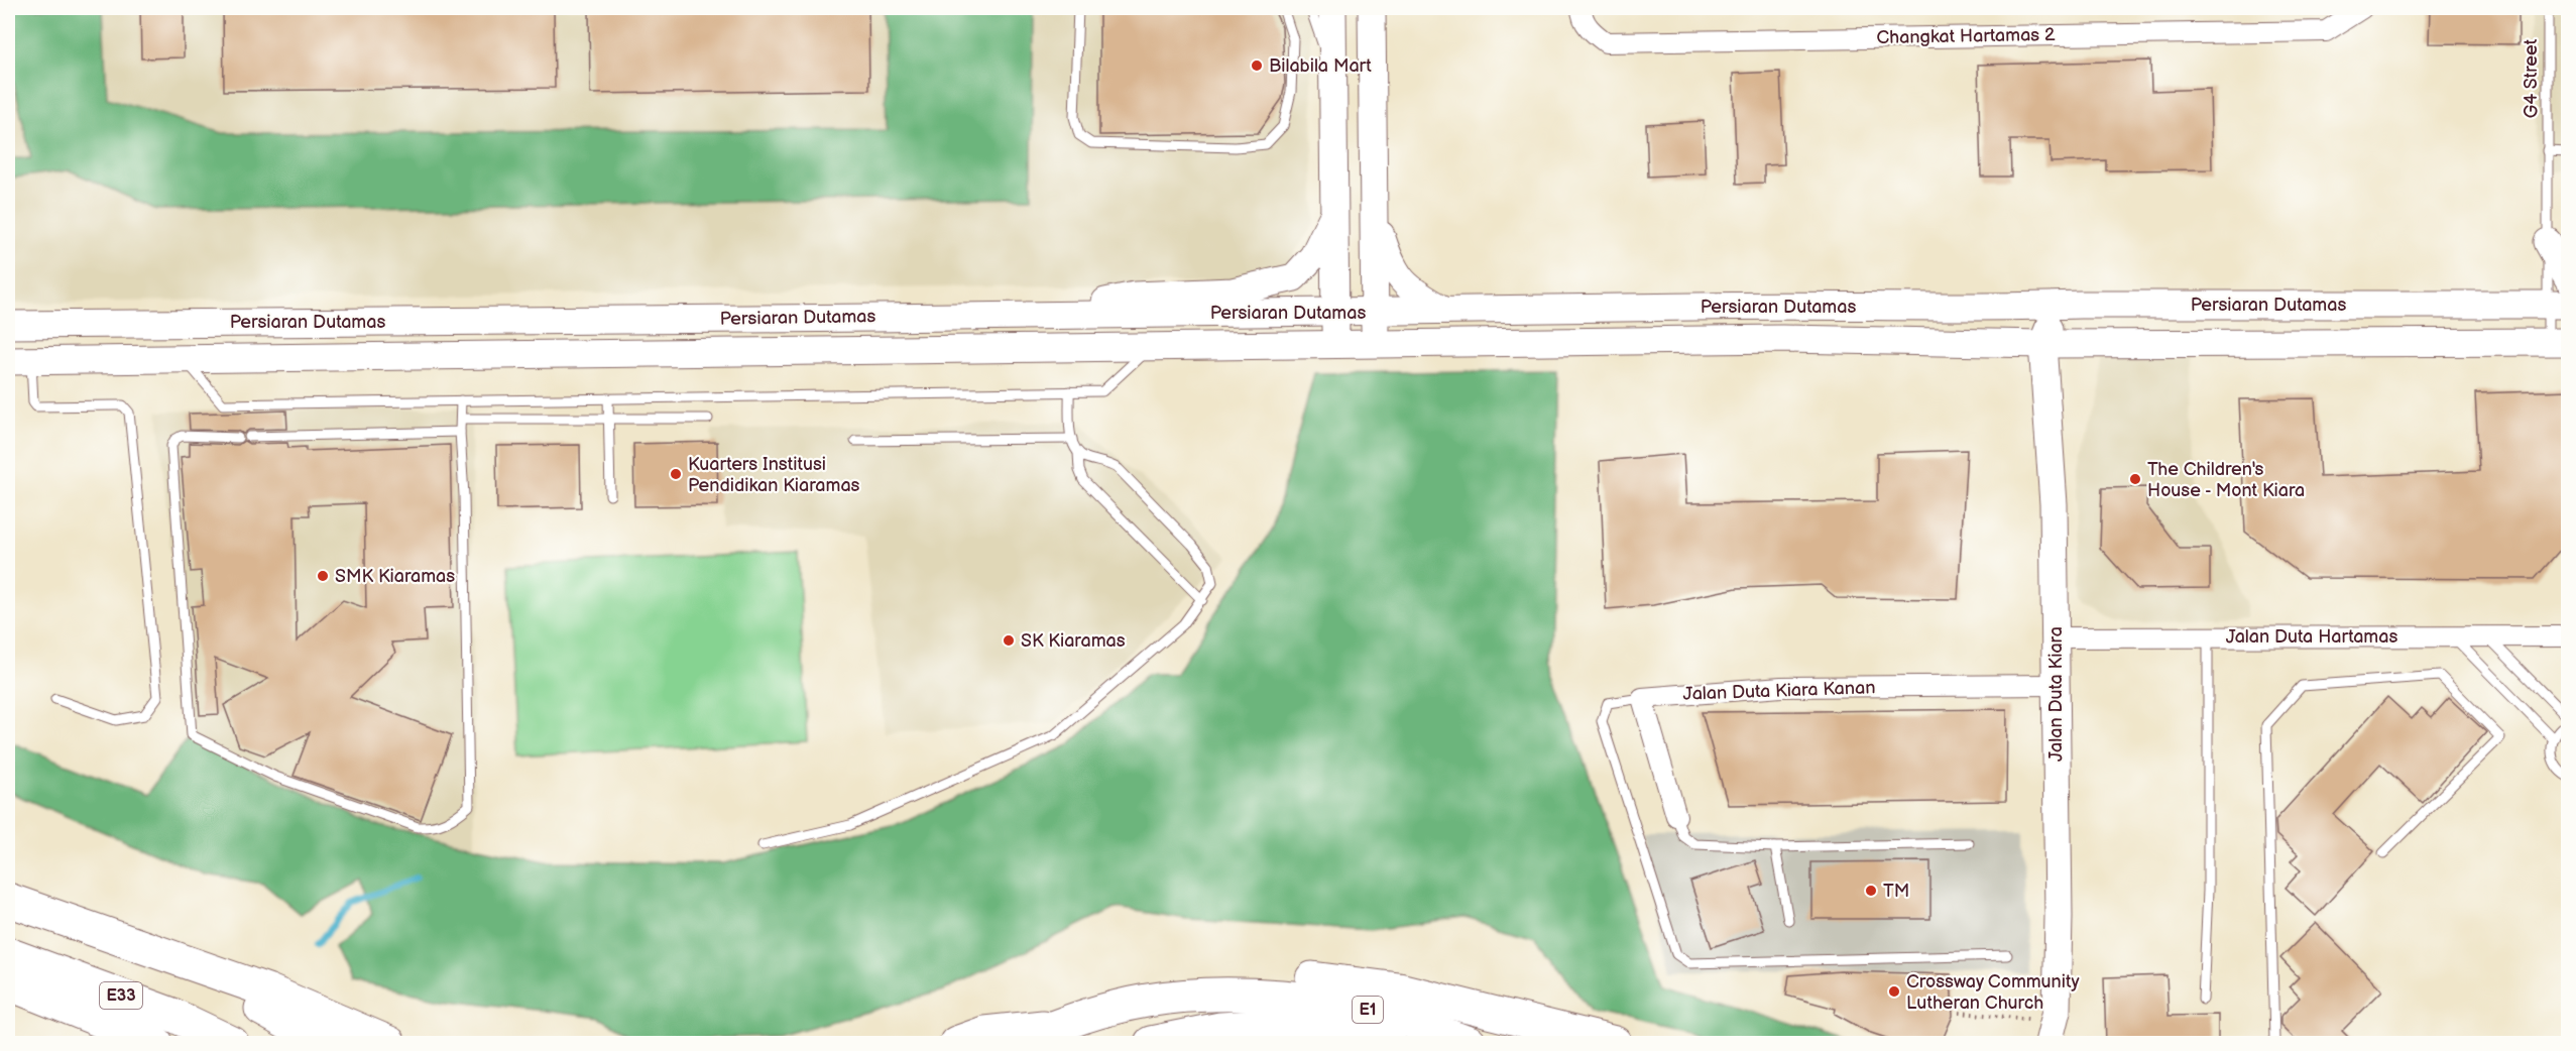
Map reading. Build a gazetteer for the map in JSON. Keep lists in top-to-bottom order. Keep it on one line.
{"streets":{"highway":["E33","E1"],"street":["Changkat Hartamas 2","Persiaran Dutamas","Jalan Duta Hartamas","Jalan Duta Kiara Kanan","Jalan Duta Kiara"],"lane":["G4 Street"]},"crossings":[["G4 Street","Persiaran Dutamas"],["Persiaran Dutamas","Jalan Duta Kiara"],["Jalan Duta Hartamas","Jalan Duta Kiara"],["Jalan Duta Kiara Kanan","Jalan Duta Kiara"]],"places":["Bilabila Mart","Kuarters Institusi Pendidikan Kiaramas","The Children's House - Mont Kiara","SMK Kiaramas","SK Kiaramas","TM","Crossway Community Lutheran Church"]}
